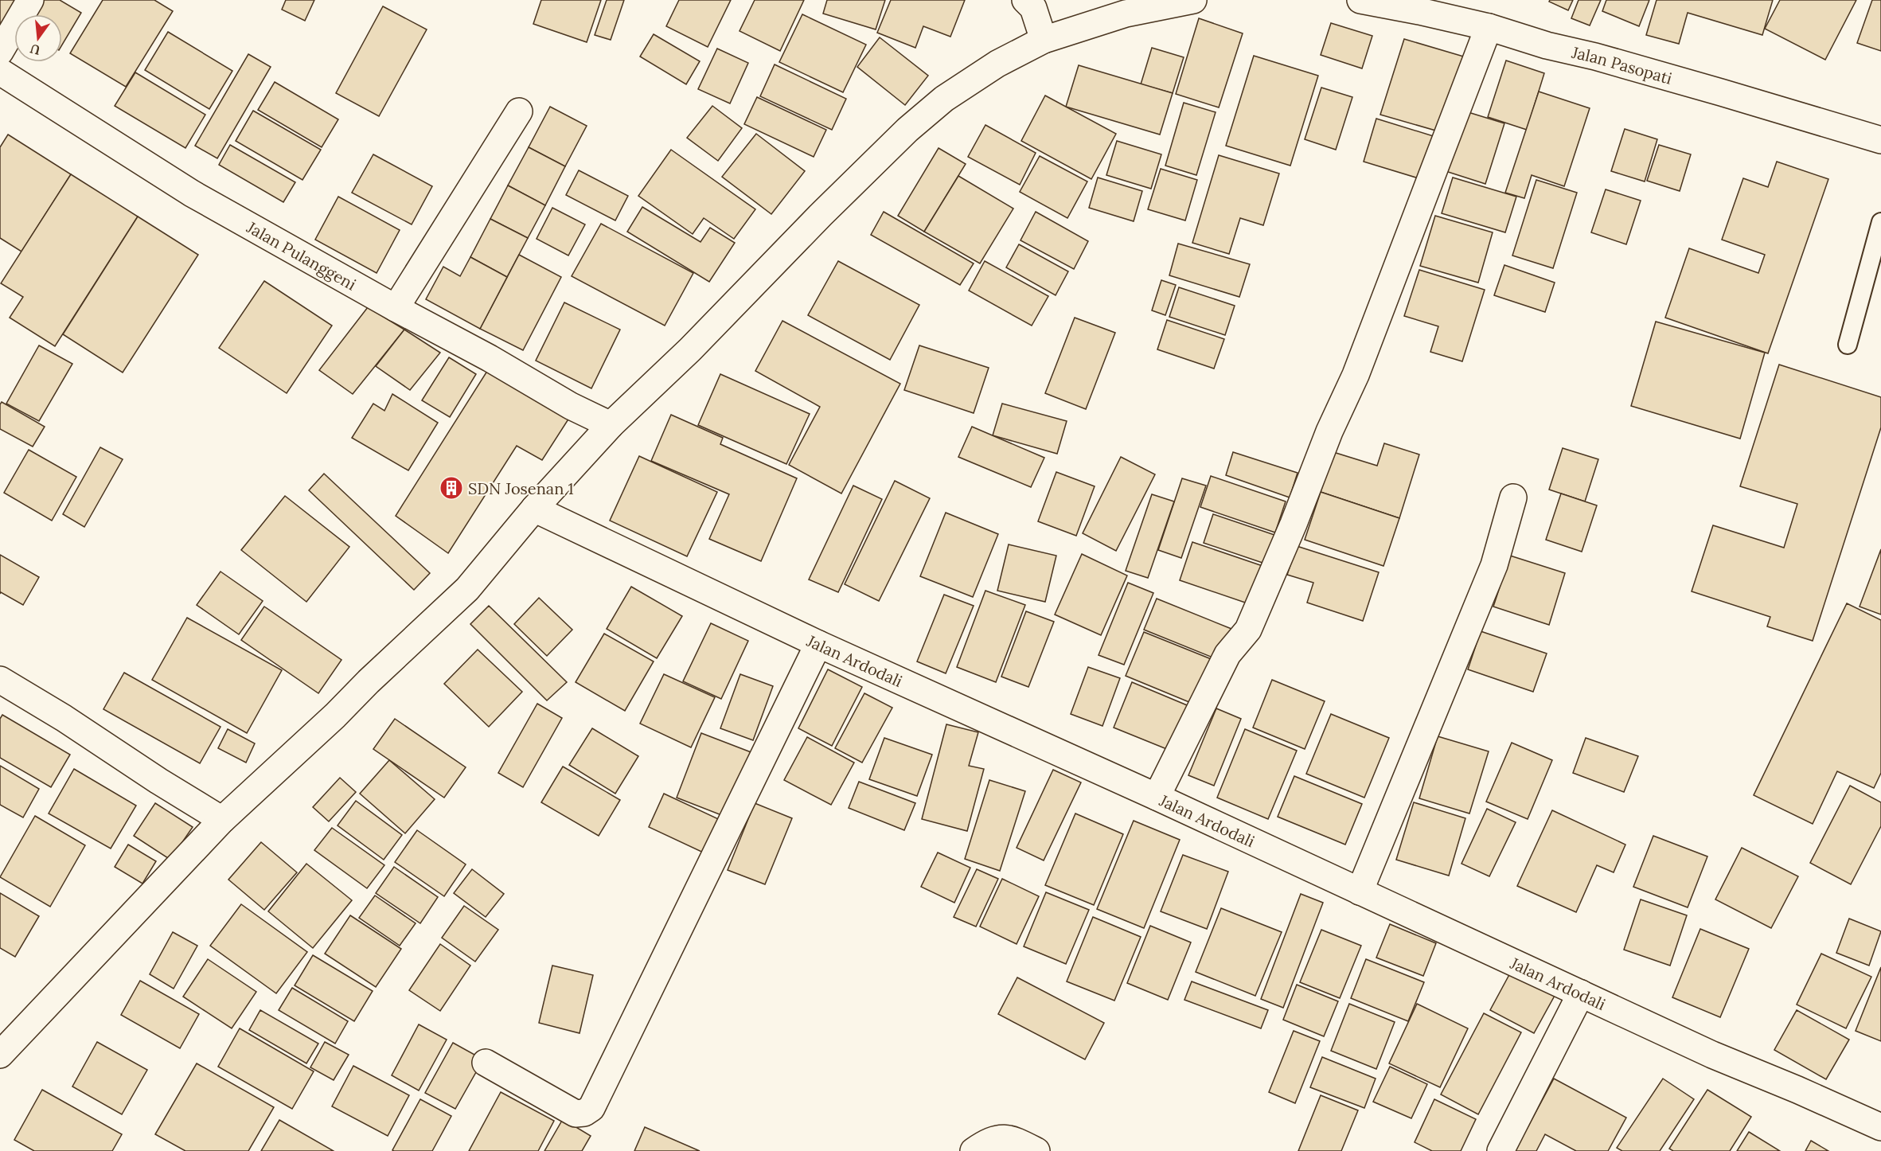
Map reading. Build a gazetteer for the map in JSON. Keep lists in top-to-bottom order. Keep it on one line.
{"streets":{"street":["Jalan Pasopati","Jalan Pulanggeni","Jalan Ardodali"]},"places":{"building":["SDN Josenan 1"]},"north":"bottom"}
